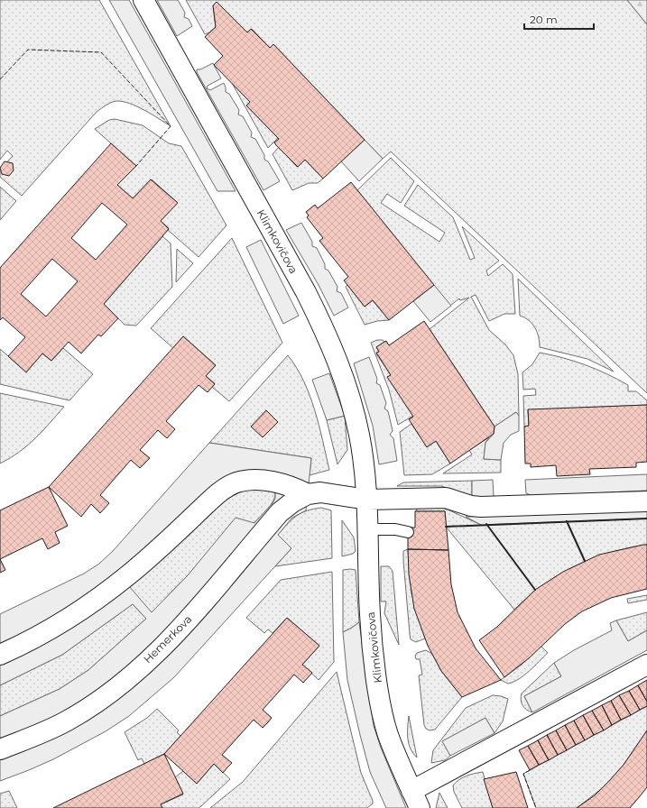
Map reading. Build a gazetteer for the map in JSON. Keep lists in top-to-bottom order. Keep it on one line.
{"streets":{"street":["Klimkovičova","Hemerkova"]},"scale_bar":"20 m"}
